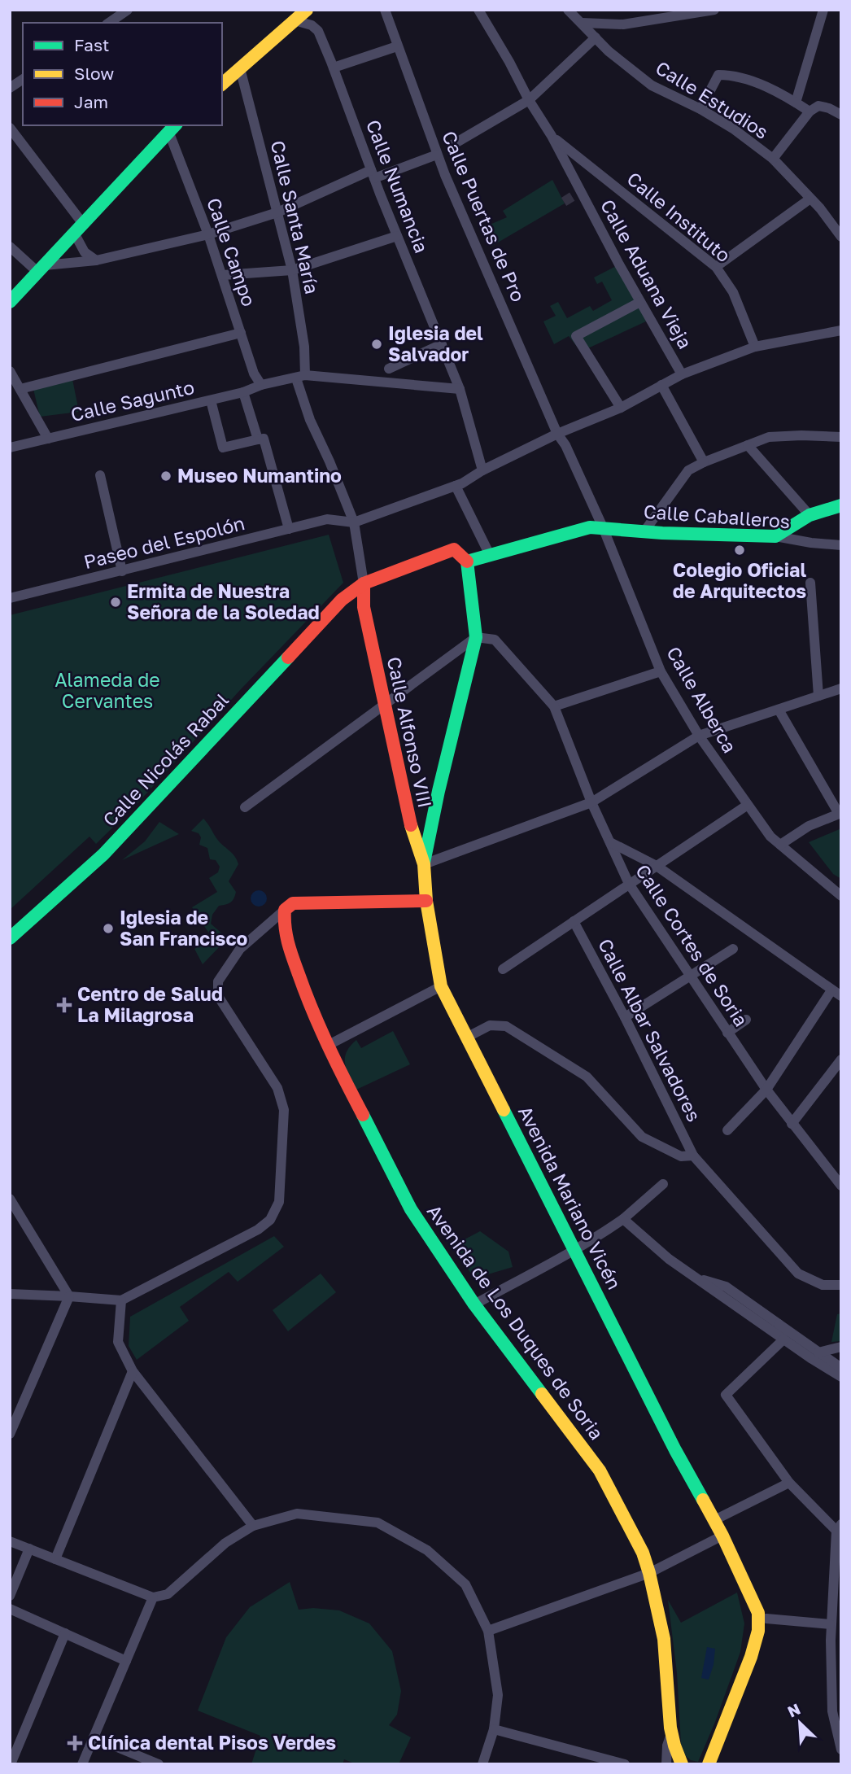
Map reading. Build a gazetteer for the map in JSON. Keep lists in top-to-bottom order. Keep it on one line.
{"streets":{"street":["Calle Estudios","Calle Numancia","Calle Puertas de Pro","Calle Santa María","Calle Instituto","Calle Campo","Calle Aduana Vieja","Calle Sagunto","Calle Caballeros","Paseo del Espolón","Calle Alberca","Calle Alfonso VIII","Calle Nicolás Rabal","Calle Cortes de Soria","Calle Albar Salvadores","Avenida Mariano Vicén","Avenida de Los Duques de Soria"]},"crossings":[["Calle Numancia","Calle Sagunto"],["Calle Puertas de Pro","Calle Caballeros"],["Calle Puertas de Pro","Calle Alberca"],["Calle Santa María","Calle Sagunto"],["Calle Santa María","Paseo del Espolón"],["Calle Santa María","Calle Alfonso VIII"],["Calle Santa María","Calle Nicolás Rabal"],["Calle Instituto","Calle Aduana Vieja"],["Calle Campo","Calle Sagunto"],["Calle Caballeros","Calle Alberca"],["Calle Alfonso VIII","Calle Nicolás Rabal"],["Calle Alfonso VIII","Avenida Mariano Vicén"]],"parks":["Alameda de Cervantes"],"places":{"other":["Iglesia del Salvador","Museo Numantino","Colegio Oficial de Arquitectos","Ermita de Nuestra Señora de la Soledad","Iglesia de San Francisco"],"health":["Centro de Salud La Milagrosa","Clínica dental Pisos Verdes"]},"legend":["Fast","Slow","Jam"],"north":"top left"}
